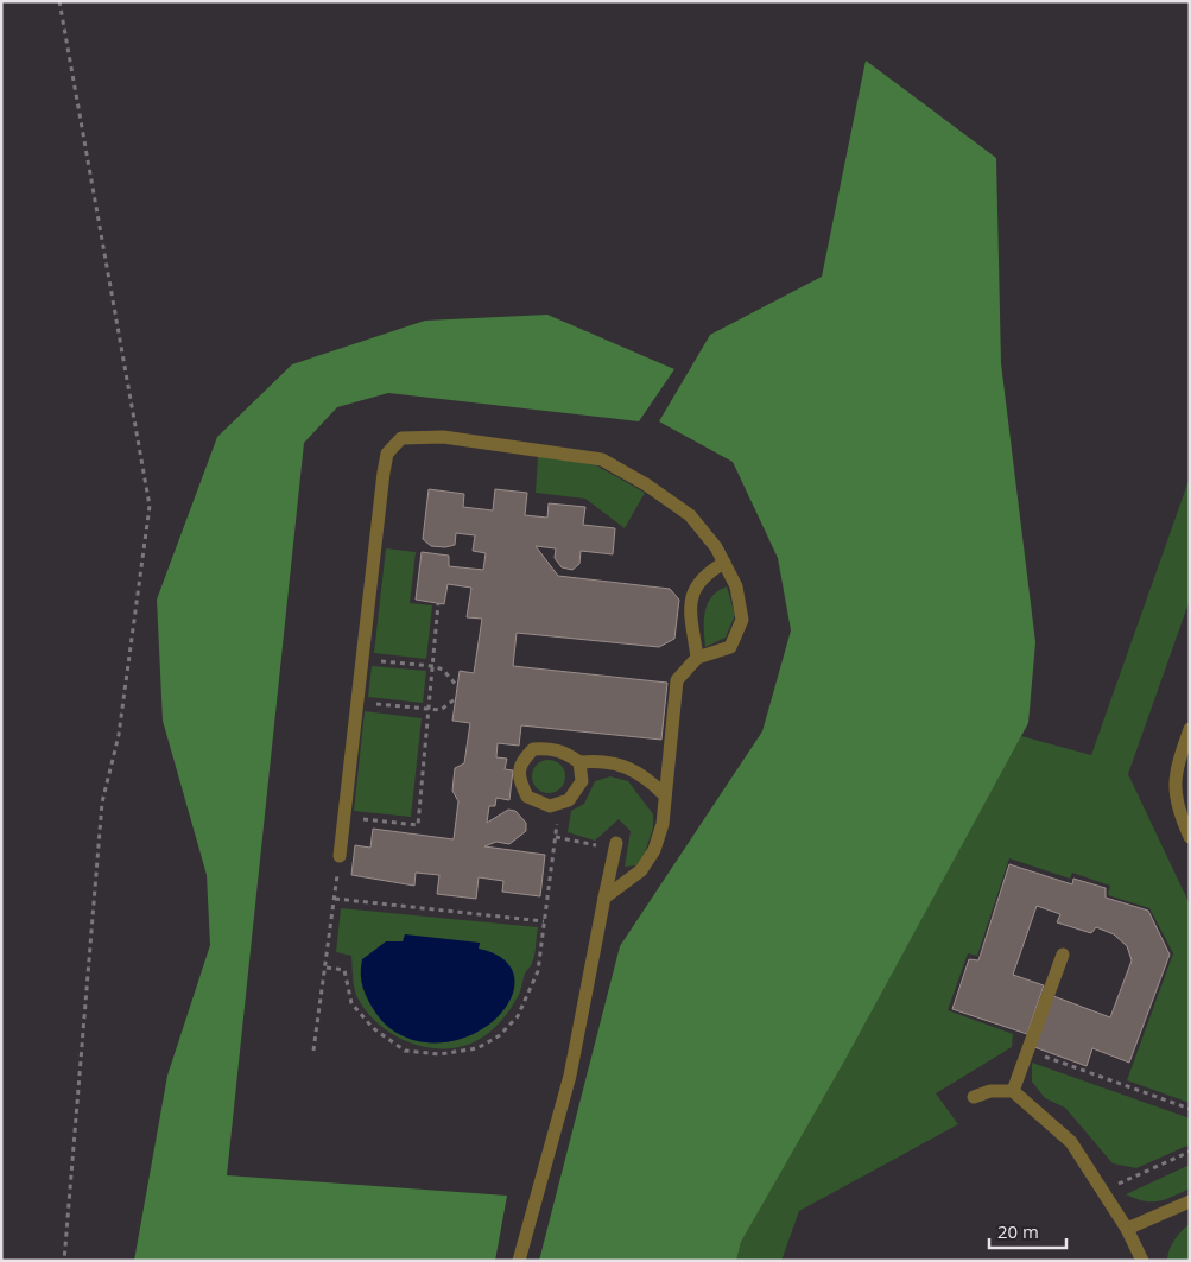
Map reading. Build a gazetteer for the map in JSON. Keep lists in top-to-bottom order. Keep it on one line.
{"scale_bar":"20 m"}
